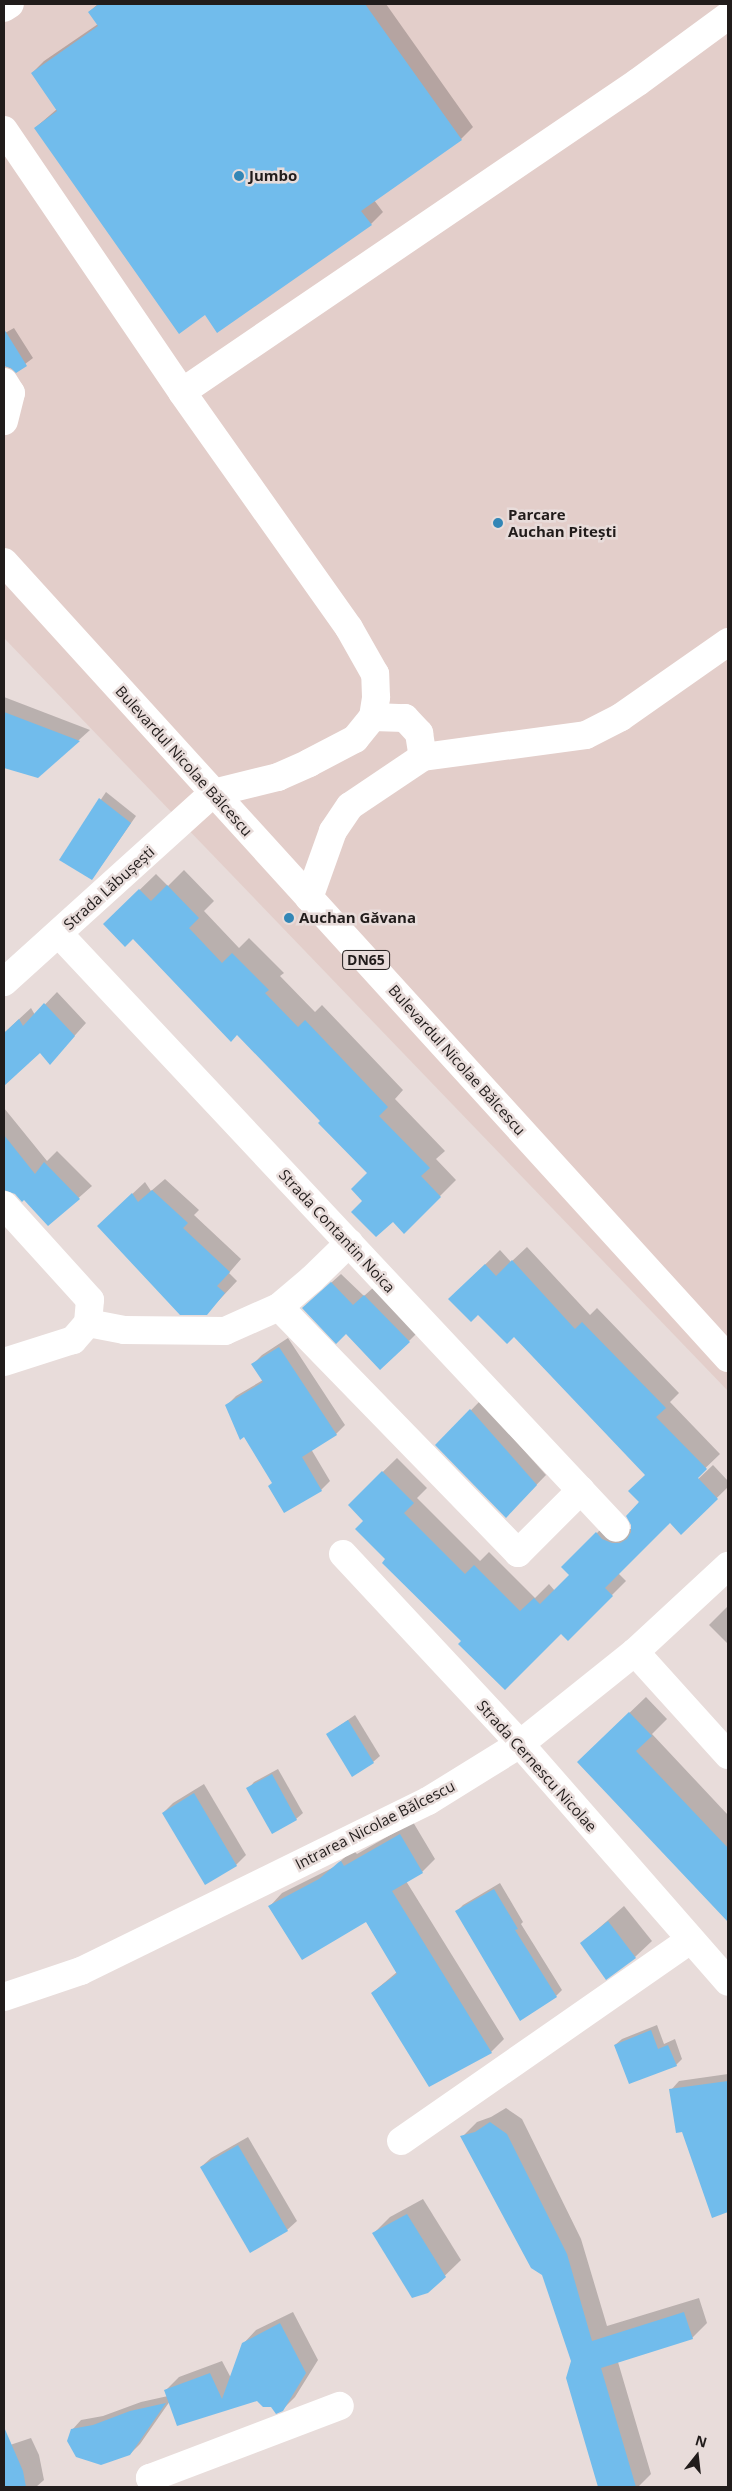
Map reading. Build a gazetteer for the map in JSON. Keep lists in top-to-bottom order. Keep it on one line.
{"streets":{"street":["Bulevardul Nicolae Bălcescu","Strada Lăbușești","DN65","Strada Contantin Noica","Strada Cernescu Nicolae","Intrarea Nicolae Bălcescu"]},"crossings":[["Bulevardul Nicolae Bălcescu","Strada Lăbușești"],["Strada Lăbușești","Strada Contantin Noica"],["Strada Cernescu Nicolae","Intrarea Nicolae Bălcescu"]],"places":["Jumbo","Parcare Auchan Pitești","Auchan Găvana"],"north":"top"}
